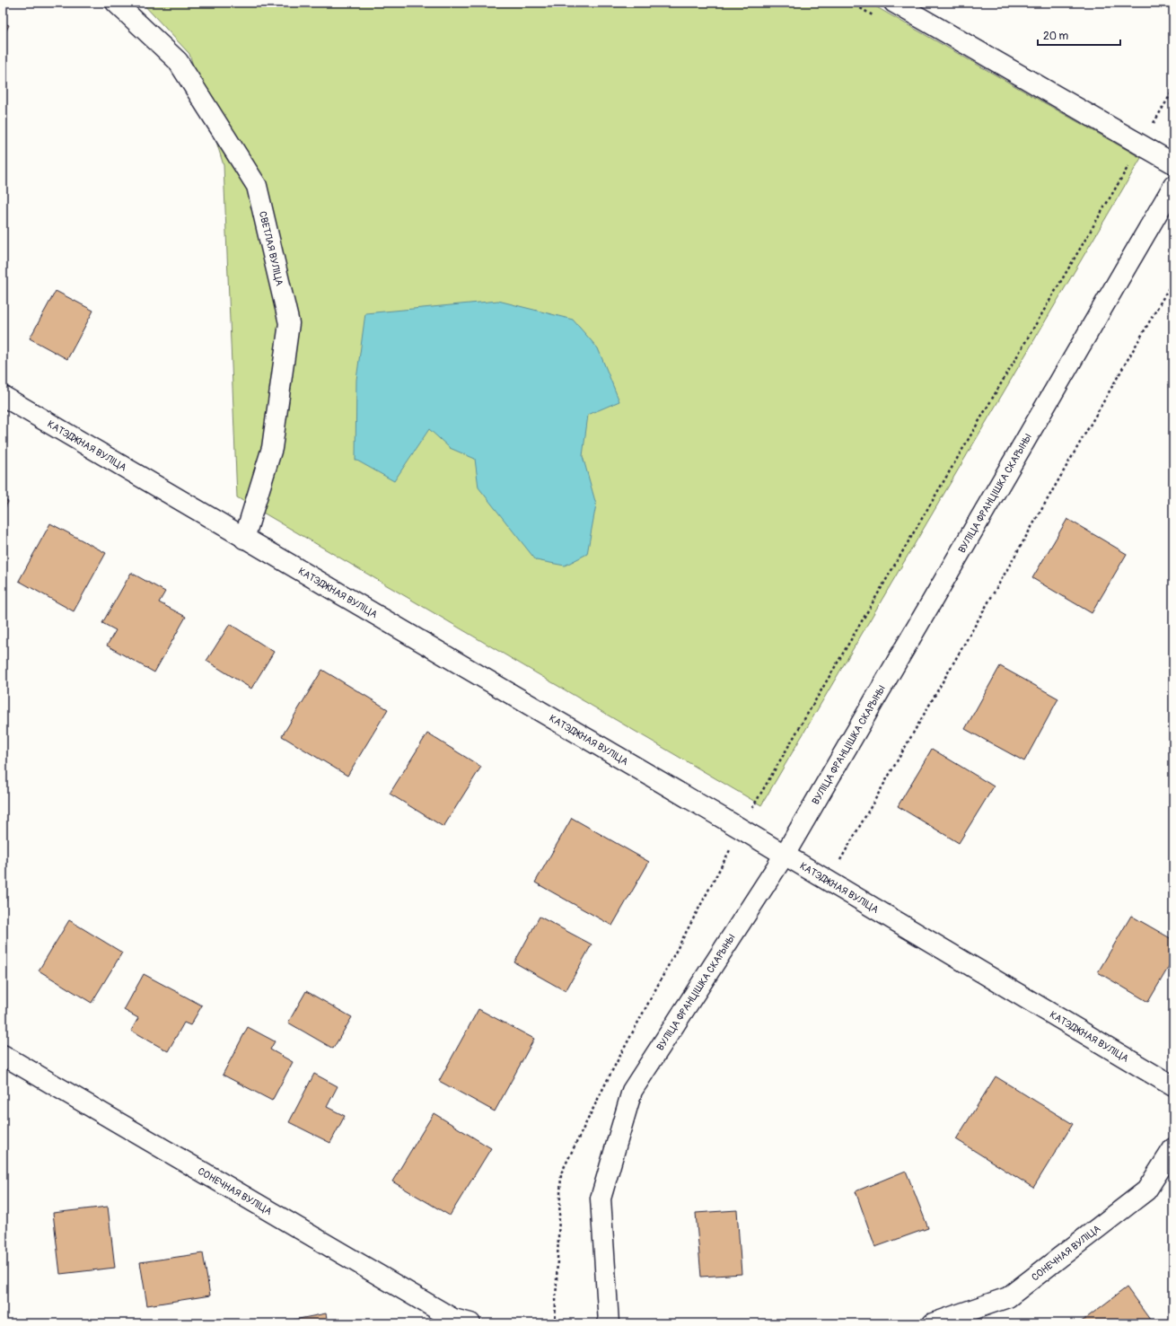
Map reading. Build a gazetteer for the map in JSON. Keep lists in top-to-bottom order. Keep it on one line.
{"streets":{"street":["СВЕТЛАЯ ВУЛІЦА","КАТЭДЖНАЯ ВУЛІЦА","ВУЛІЦА ФРАНЦІШКА СКАРЫНЫ","СОНЕЧНАЯ ВУЛІЦА"]},"crossings":[["СВЕТЛАЯ ВУЛІЦА","КАТЭДЖНАЯ ВУЛІЦА"],["КАТЭДЖНАЯ ВУЛІЦА","ВУЛІЦА ФРАНЦІШКА СКАРЫНЫ"]],"scale_bar":"20 m"}
